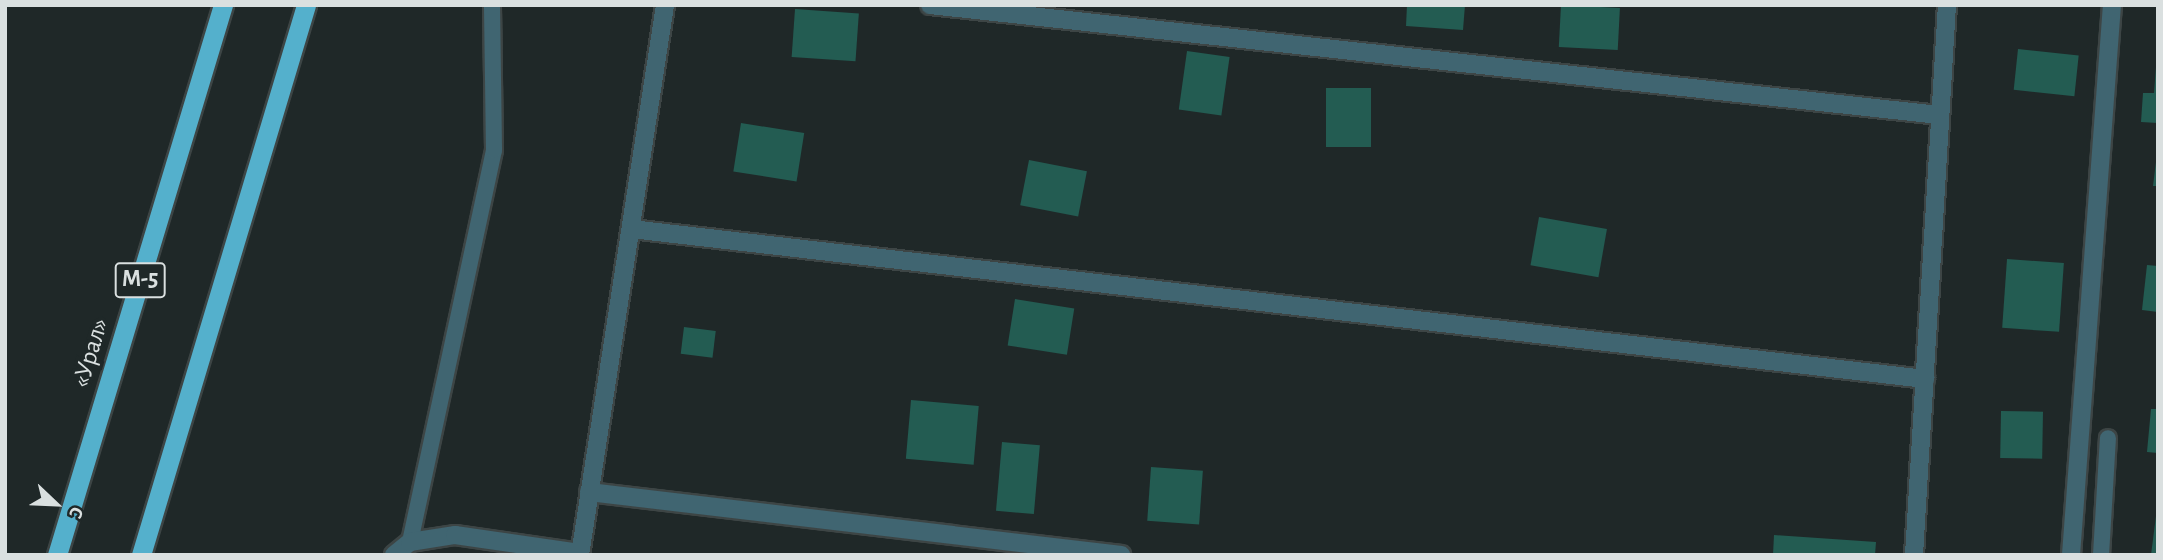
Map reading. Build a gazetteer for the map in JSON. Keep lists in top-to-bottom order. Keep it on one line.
{"streets":{"highway":["М-5","«Урал»"]},"north":"bottom right"}
